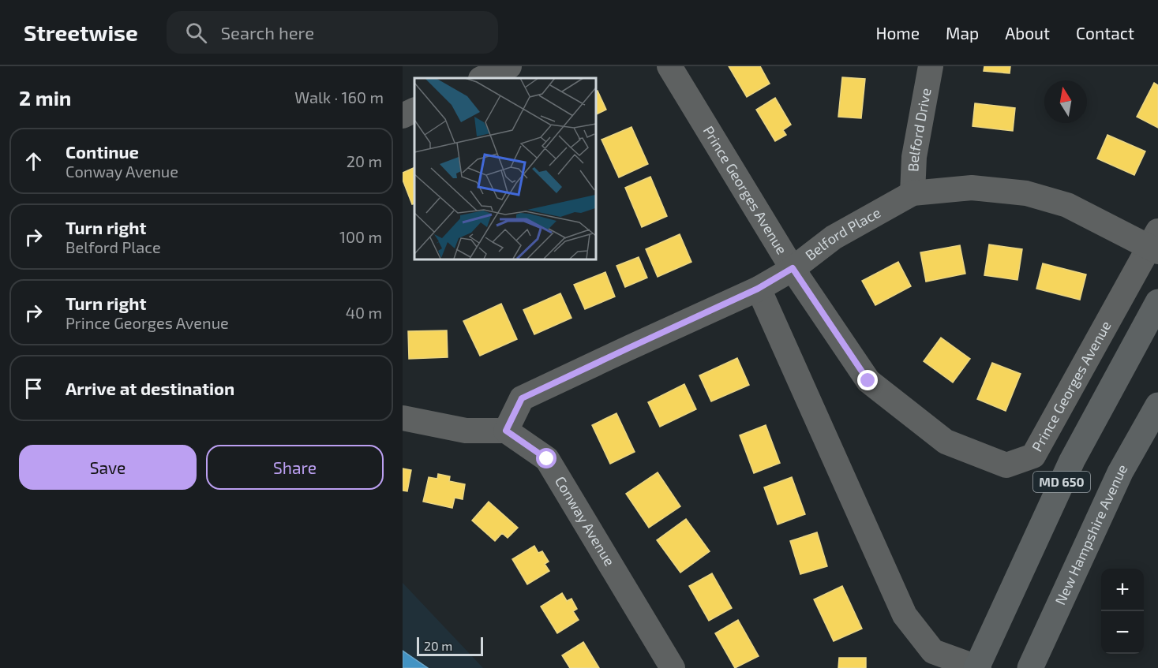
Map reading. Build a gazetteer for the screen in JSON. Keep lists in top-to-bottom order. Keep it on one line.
{"streets":{"main road":["MD 650","New Hampshire Avenue"],"street":["Belford Drive","Prince Georges Avenue","Belford Place","Conway Avenue"]},"crossings":[["Belford Drive","Belford Place"],["Prince Georges Avenue","Belford Place"],["Belford Place","Conway Avenue"]],"scale_bar":"20 m","north":"top","page":{"header":"Streetwise","search":"Search here","nav":["Home","Map","About","Contact"],"heading":["2 min","Walk · 160 m"],"list":[["Continue","Conway Avenue","20 m"],["Turn right","Belford Place","100 m"],["Turn right","Prince Georges Avenue","40 m"],"Arrive at destination"],"buttons":["Save","Share"],"map_buttons":["+","−"],"scale":"20 m"}}
